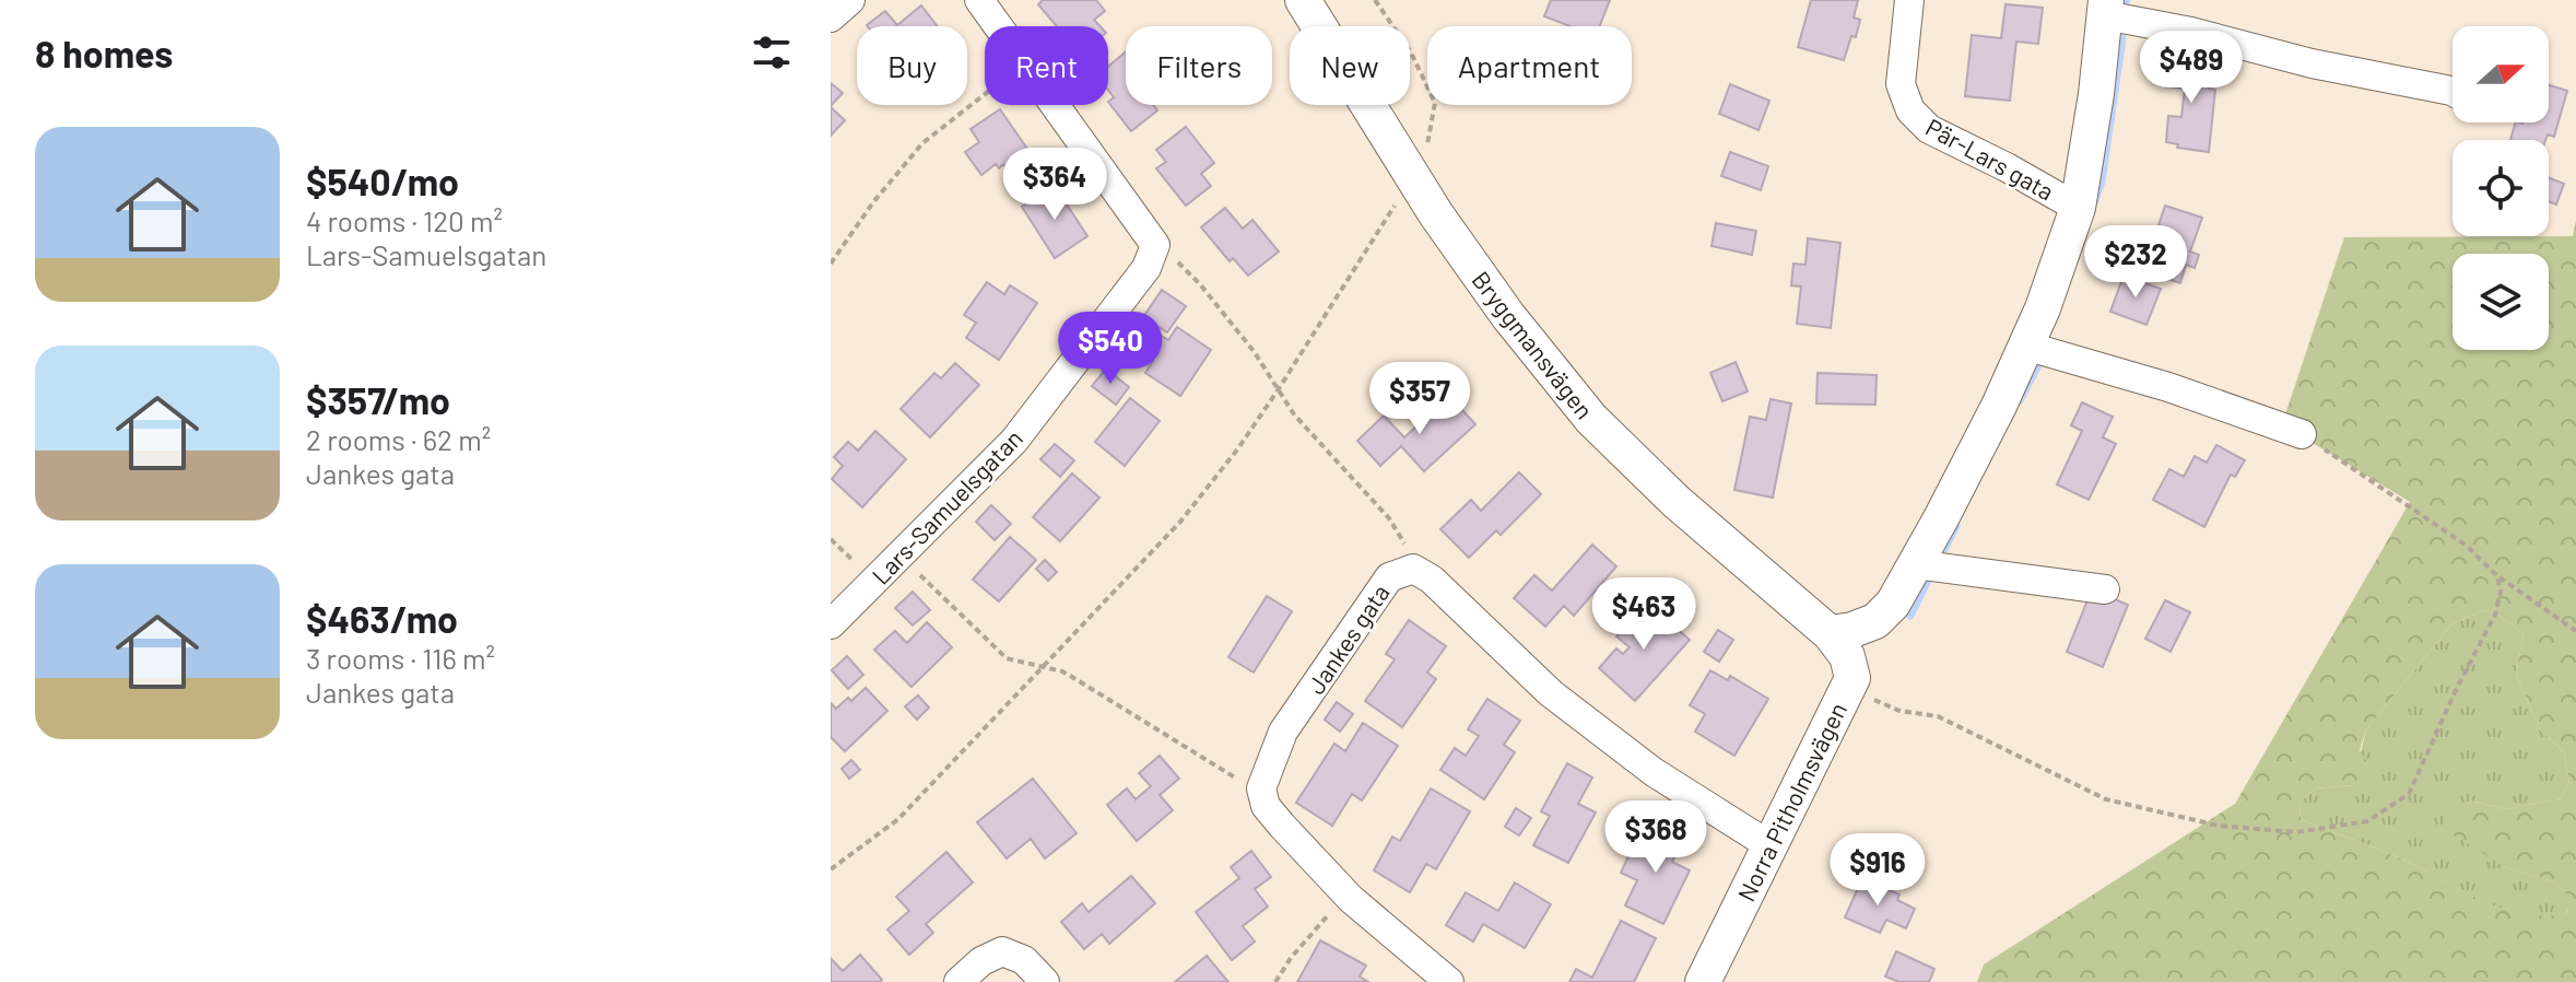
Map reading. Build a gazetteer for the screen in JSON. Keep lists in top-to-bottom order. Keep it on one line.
{"streets":{"street":["Pär-Lars gata","Bryggmansvägen","Lars-Samuelsgatan","Jankes gata","Norra Pitholmsvägen"]},"crossings":[["Bryggmansvägen","Norra Pitholmsvägen"],["Jankes gata","Norra Pitholmsvägen"]],"north":"right","page":{"heading":"8 homes","chip":["Buy","Rent","Filters","New","Apartment"],"price":["$489","$364","$232","$540","$357","$463","$368","$916"],"list":[{"name":"$540/mo","note":"4 rooms · 120 m² · Lars-Samuelsgatan"},{"name":"$357/mo","note":"2 rooms · 62 m² · Jankes gata"},{"name":"$463/mo","note":"3 rooms · 116 m² · Jankes gata"}]}}
